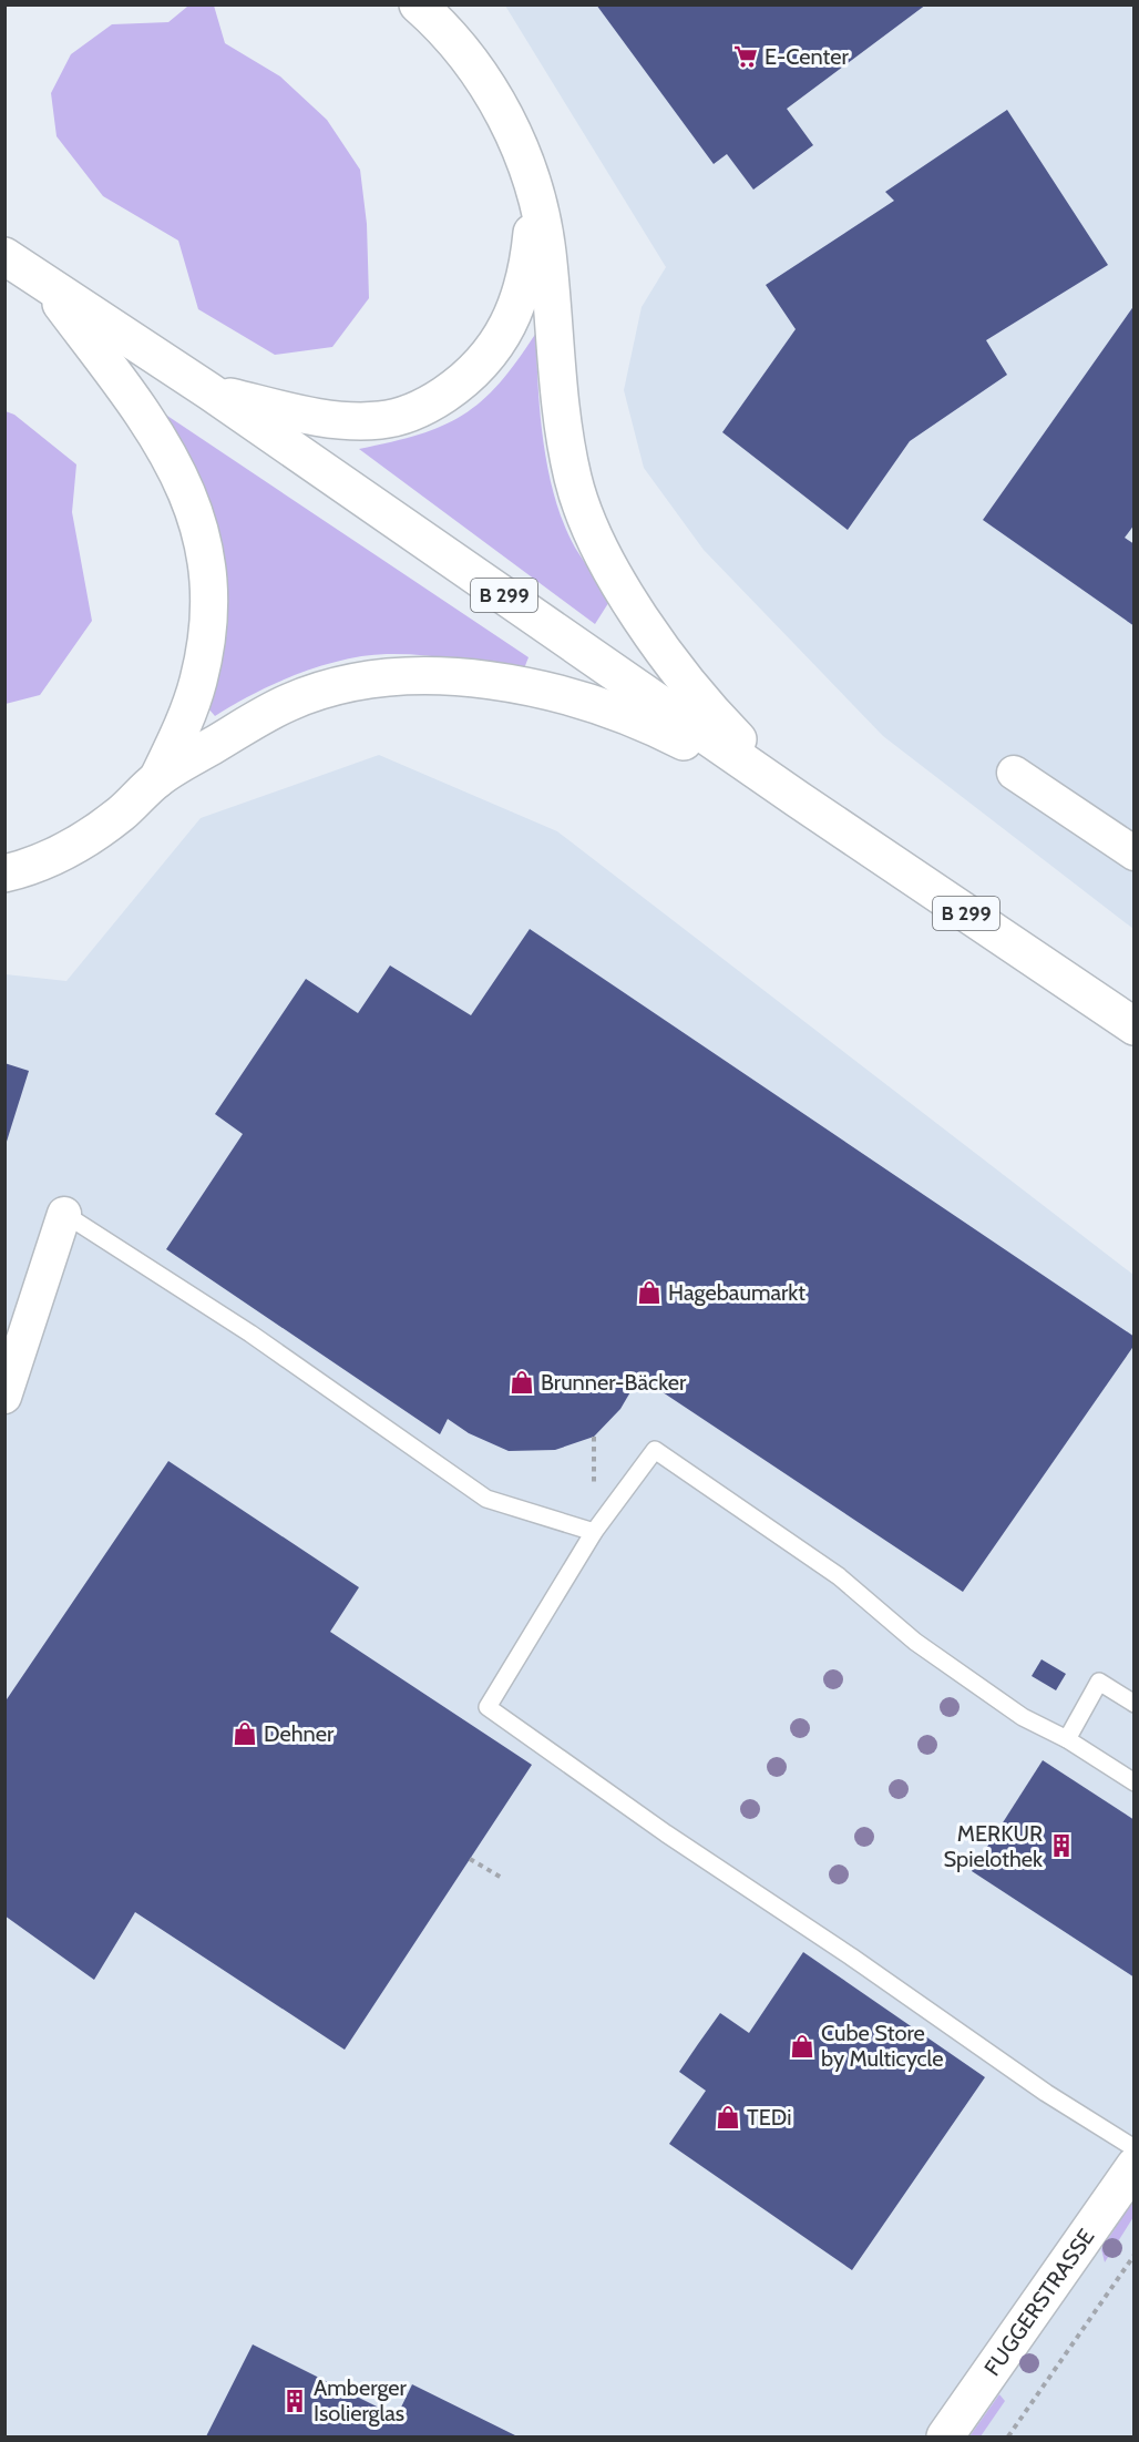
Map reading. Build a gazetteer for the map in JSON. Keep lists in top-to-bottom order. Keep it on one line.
{"streets":{"main road":["B 299","FUGGERSTRASSE"]},"places":{"supermarket":["E-Center"],"shop":["Hagebaumarkt","Brunner-Bäcker","Dehner","Cube Store by Multicycle","TEDi"],"building":["MERKUR Spielothek","Amberger Isolierglas"]}}
